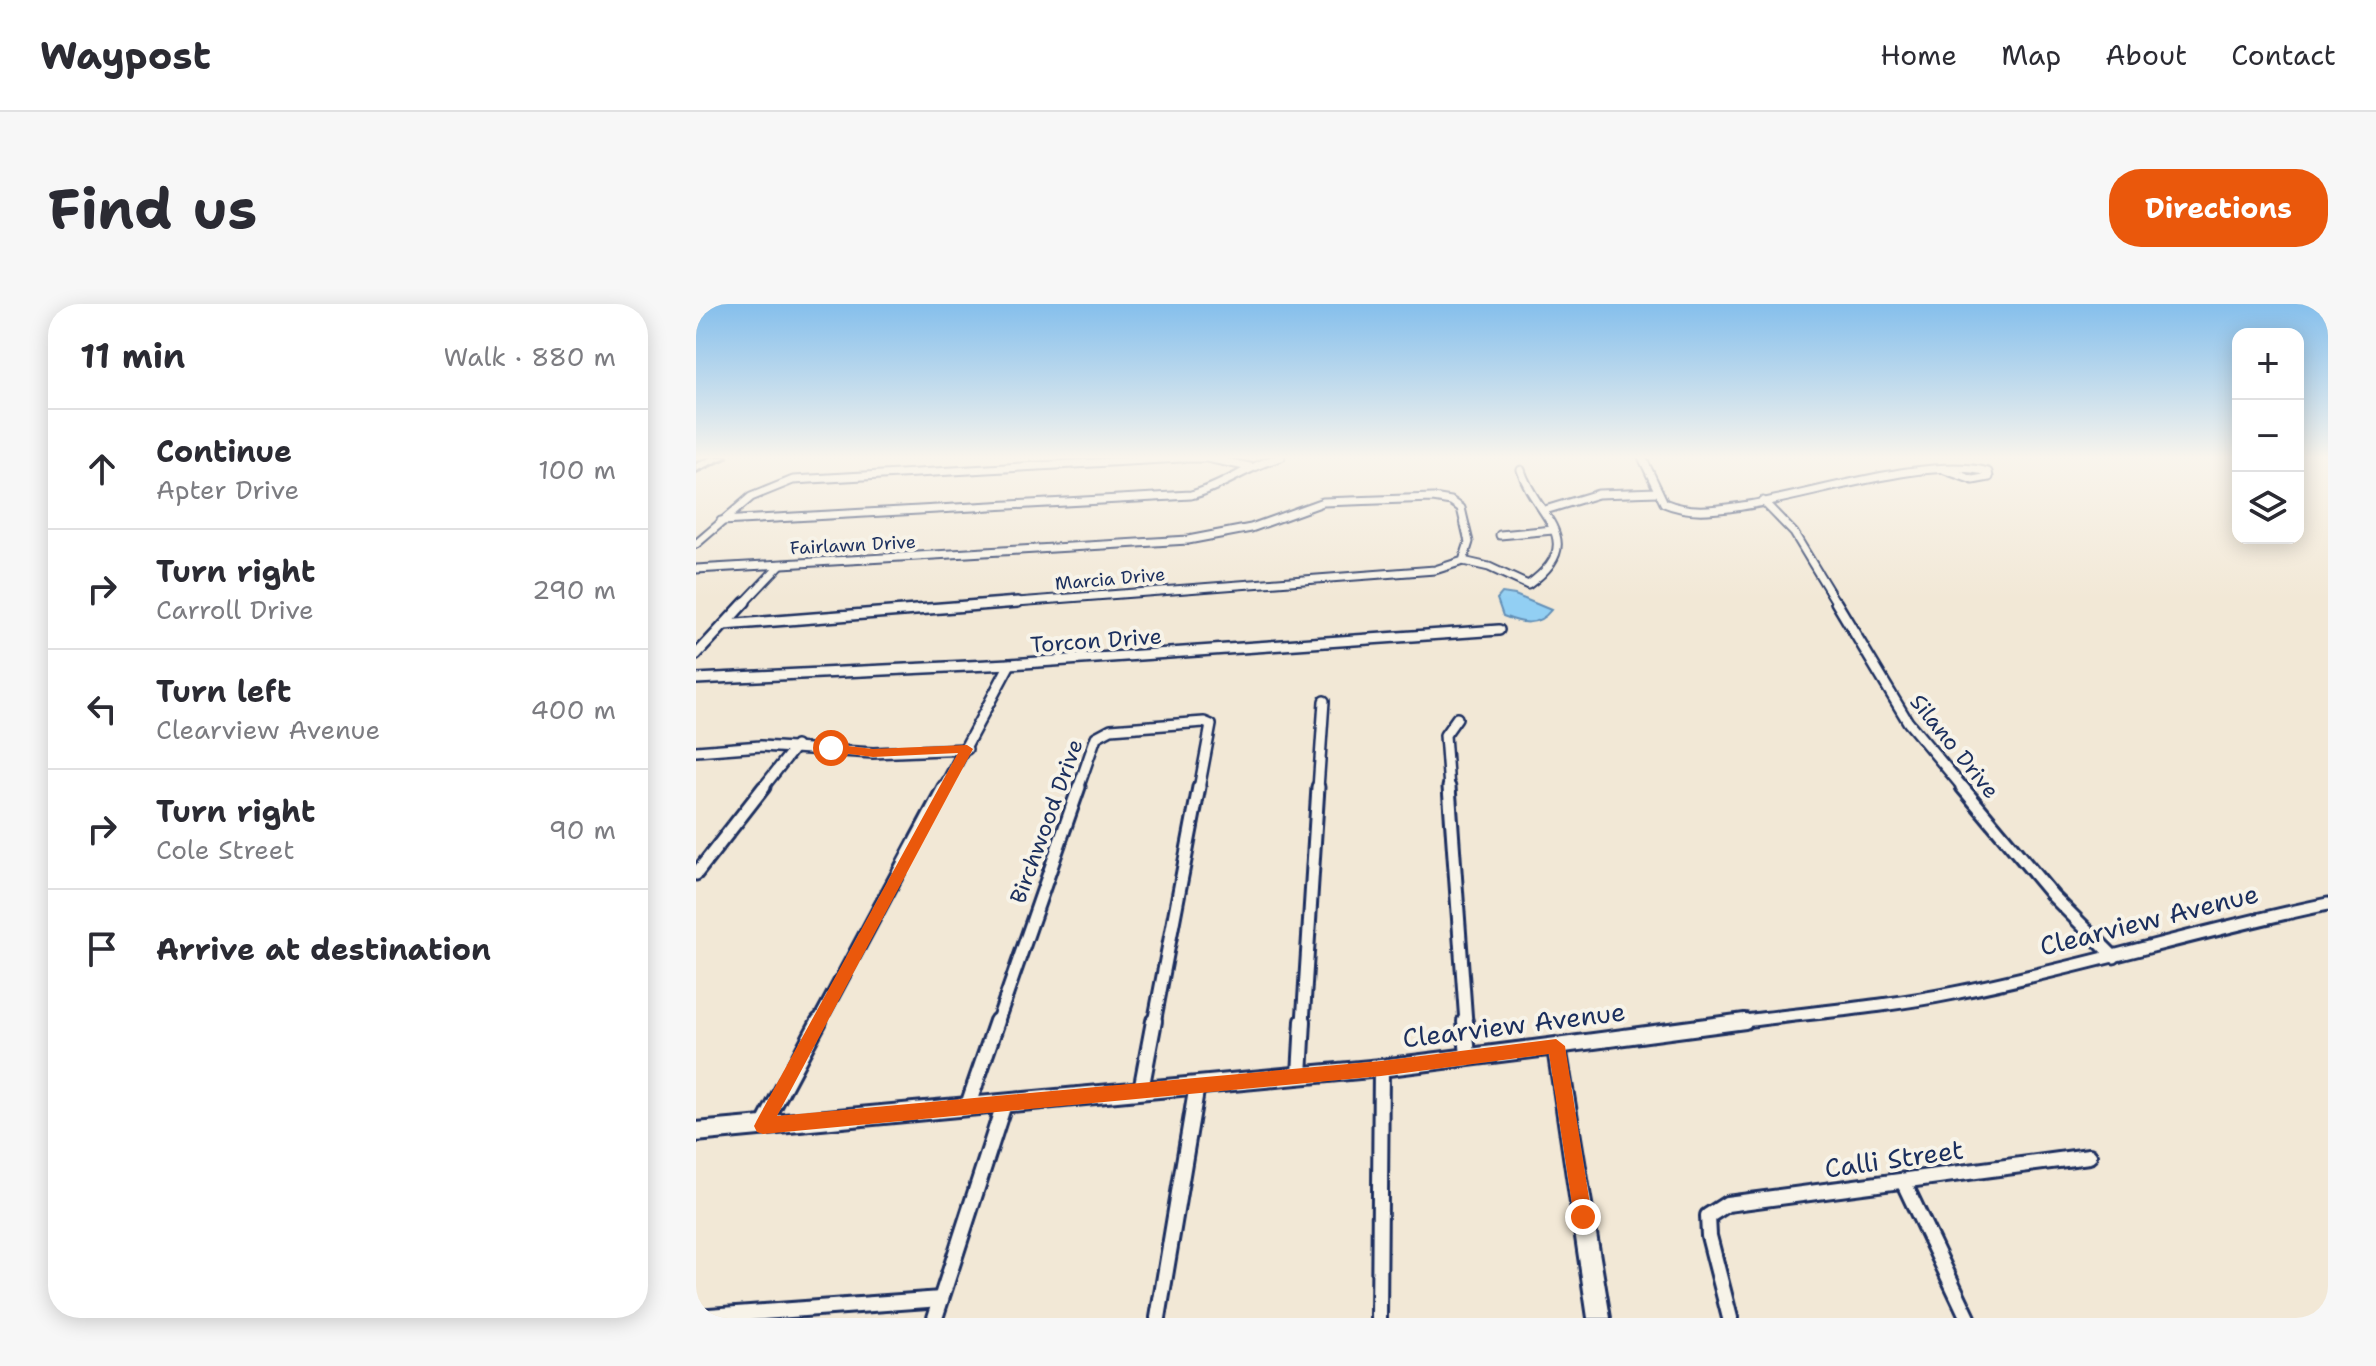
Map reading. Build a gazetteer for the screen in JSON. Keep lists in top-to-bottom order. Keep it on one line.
{"streets":{"street":["Fairlawn Drive","Marcia Drive","Torcon Drive","Silano Drive","Birchwood Drive","Clearview Avenue","Calli Street"]},"crossings":[["Fairlawn Drive","Marcia Drive"],["Silano Drive","Clearview Avenue"],["Birchwood Drive","Clearview Avenue"]],"page":{"header":"Waypost","nav":["Home","Map","About","Contact"],"buttons":"Directions","title":"Find us","heading":["11 min","Walk · 880 m"],"map_buttons":["+","−"],"list":[["Continue","Apter Drive","100 m"],["Turn right","Carroll Drive","290 m"],["Turn left","Clearview Avenue","400 m"],["Turn right","Cole Street","90 m"],"Arrive at destination"]}}
